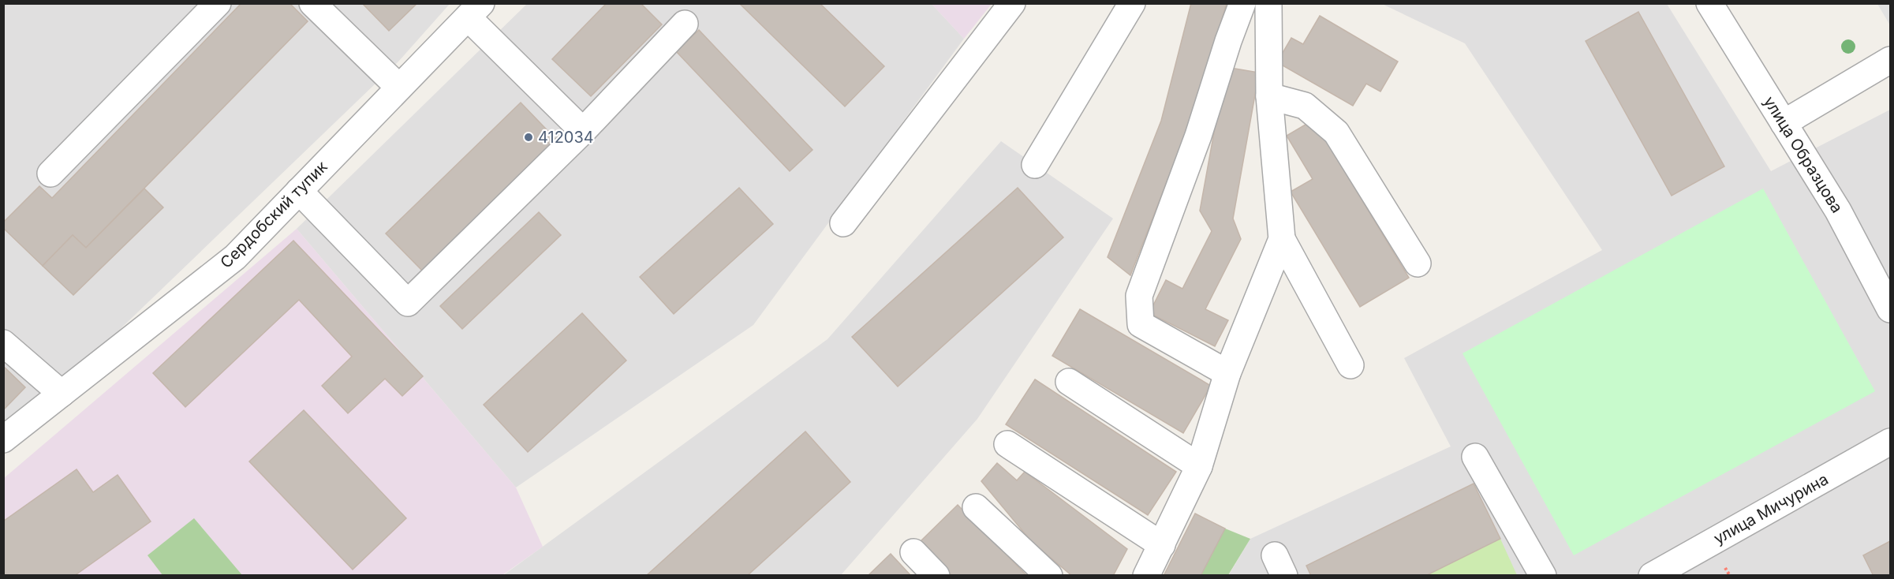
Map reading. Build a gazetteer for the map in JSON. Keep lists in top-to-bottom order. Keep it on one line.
{"streets":{"street":["улица Образцова","Сердобский тупик","улица Мичурина"]},"places":["412034"]}
